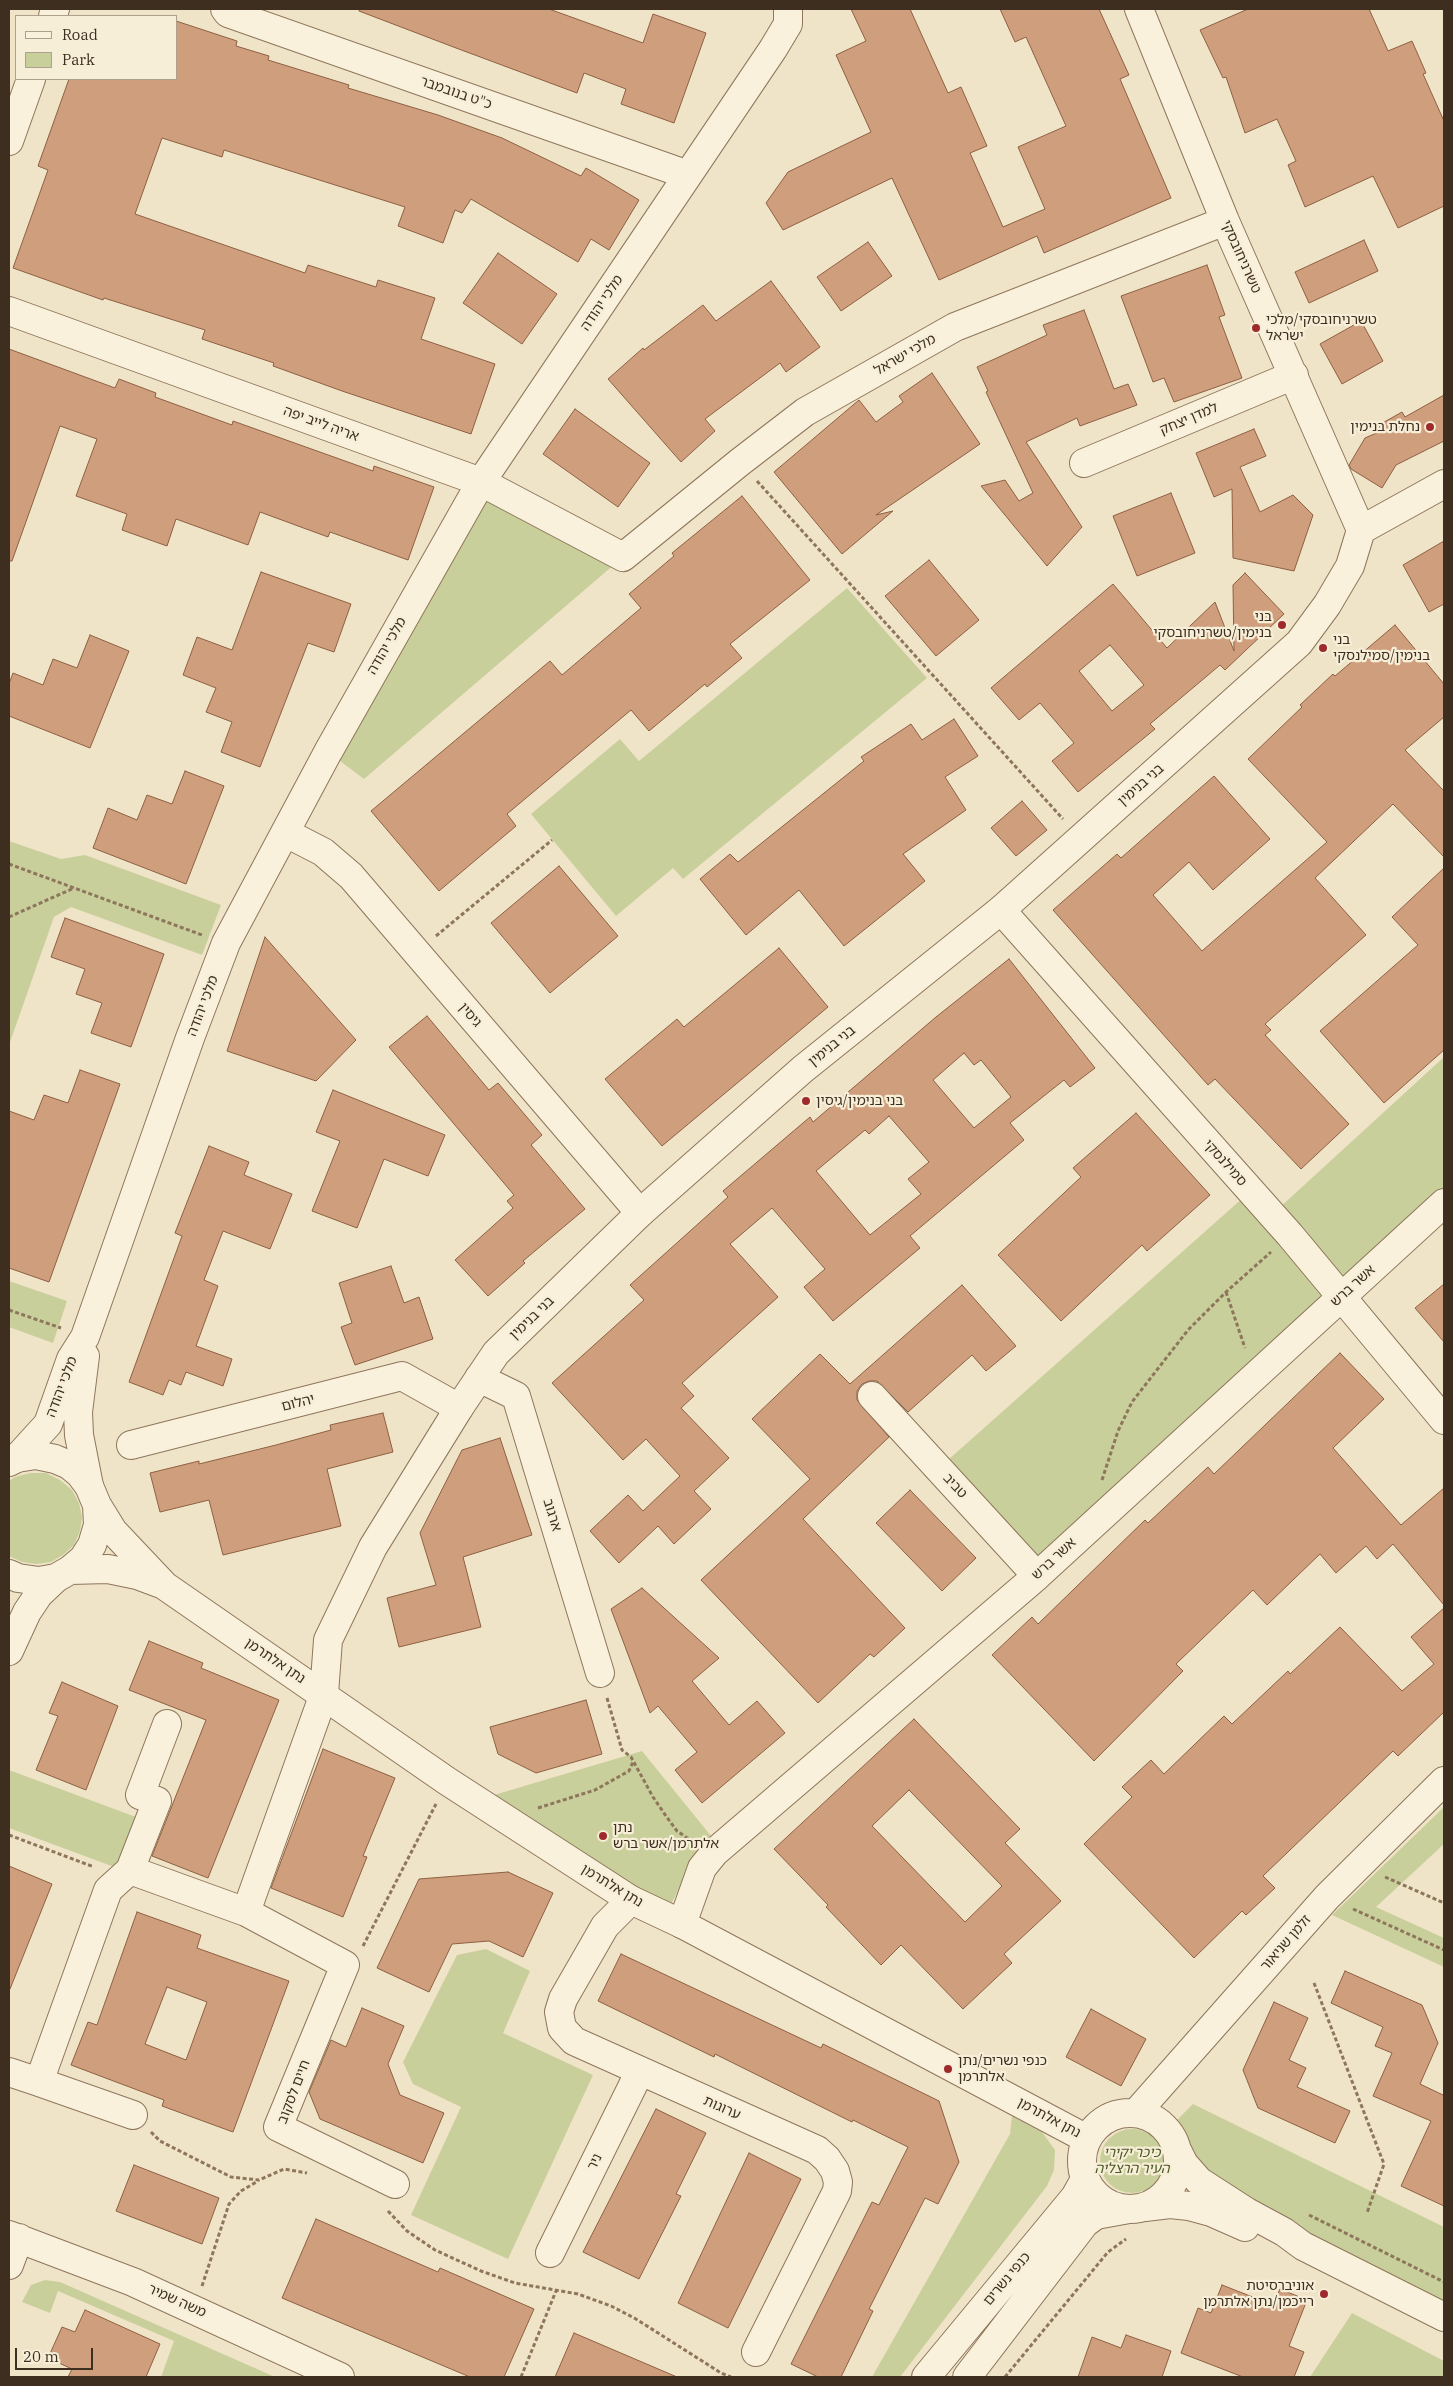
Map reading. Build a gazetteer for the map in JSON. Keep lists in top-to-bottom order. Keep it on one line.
{"streets":{"street":["כ\"ט בנובמבר","טשרניחובסקי","מלכי יהודה","מלכי ישראל","למדן יצחק","אריה לייב יפה","בני בנימין","גיסין","סמילנסקי","אשר ברש","יהלום","טביב","ארגוב","נתן אלתרמן","זלמן שניאור","חיים לסקוב","ערוגות","ניר","כנפי נשרים","משה שמיר"]},"crossings":[["כ\"ט בנובמבר","מלכי יהודה"],["טשרניחובסקי","מלכי ישראל"],["טשרניחובסקי","למדן יצחק"],["טשרניחובסקי","בני בנימין"],["מלכי יהודה","אריה לייב יפה"],["מלכי יהודה","גיסין"],["מלכי יהודה","נתן אלתרמן"],["מלכי ישראל","אריה לייב יפה"],["בני בנימין","גיסין"],["בני בנימין","סמילנסקי"],["בני בנימין","יהלום"],["בני בנימין","ארגוב"],["בני בנימין","נתן אלתרמן"],["סמילנסקי","אשר ברש"],["אשר ברש","טביב"],["אשר ברש","נתן אלתרמן"],["נתן אלתרמן","זלמן שניאור"],["נתן אלתרמן","ערוגות"],["נתן אלתרמן","כנפי נשרים"],["זלמן שניאור","כנפי נשרים"],["ערוגות","ניר"]],"parks":["כיכר יקירי העיר הרצליה"],"places":["טשרניחובסקי/מלכי ישראל","נחלת בנימין","בני בנימין/טשרניחובסקי","בני בנימין/סמילנסקי","בני בנימין/גיסין","נתן אלתרמן/אשר ברש","כנפי נשרים/נתן אלתרמן","אוניברסיטת רייכמן/נתן אלתרמן"],"legend":["Road","Park"],"scale_bar":"20 m"}
